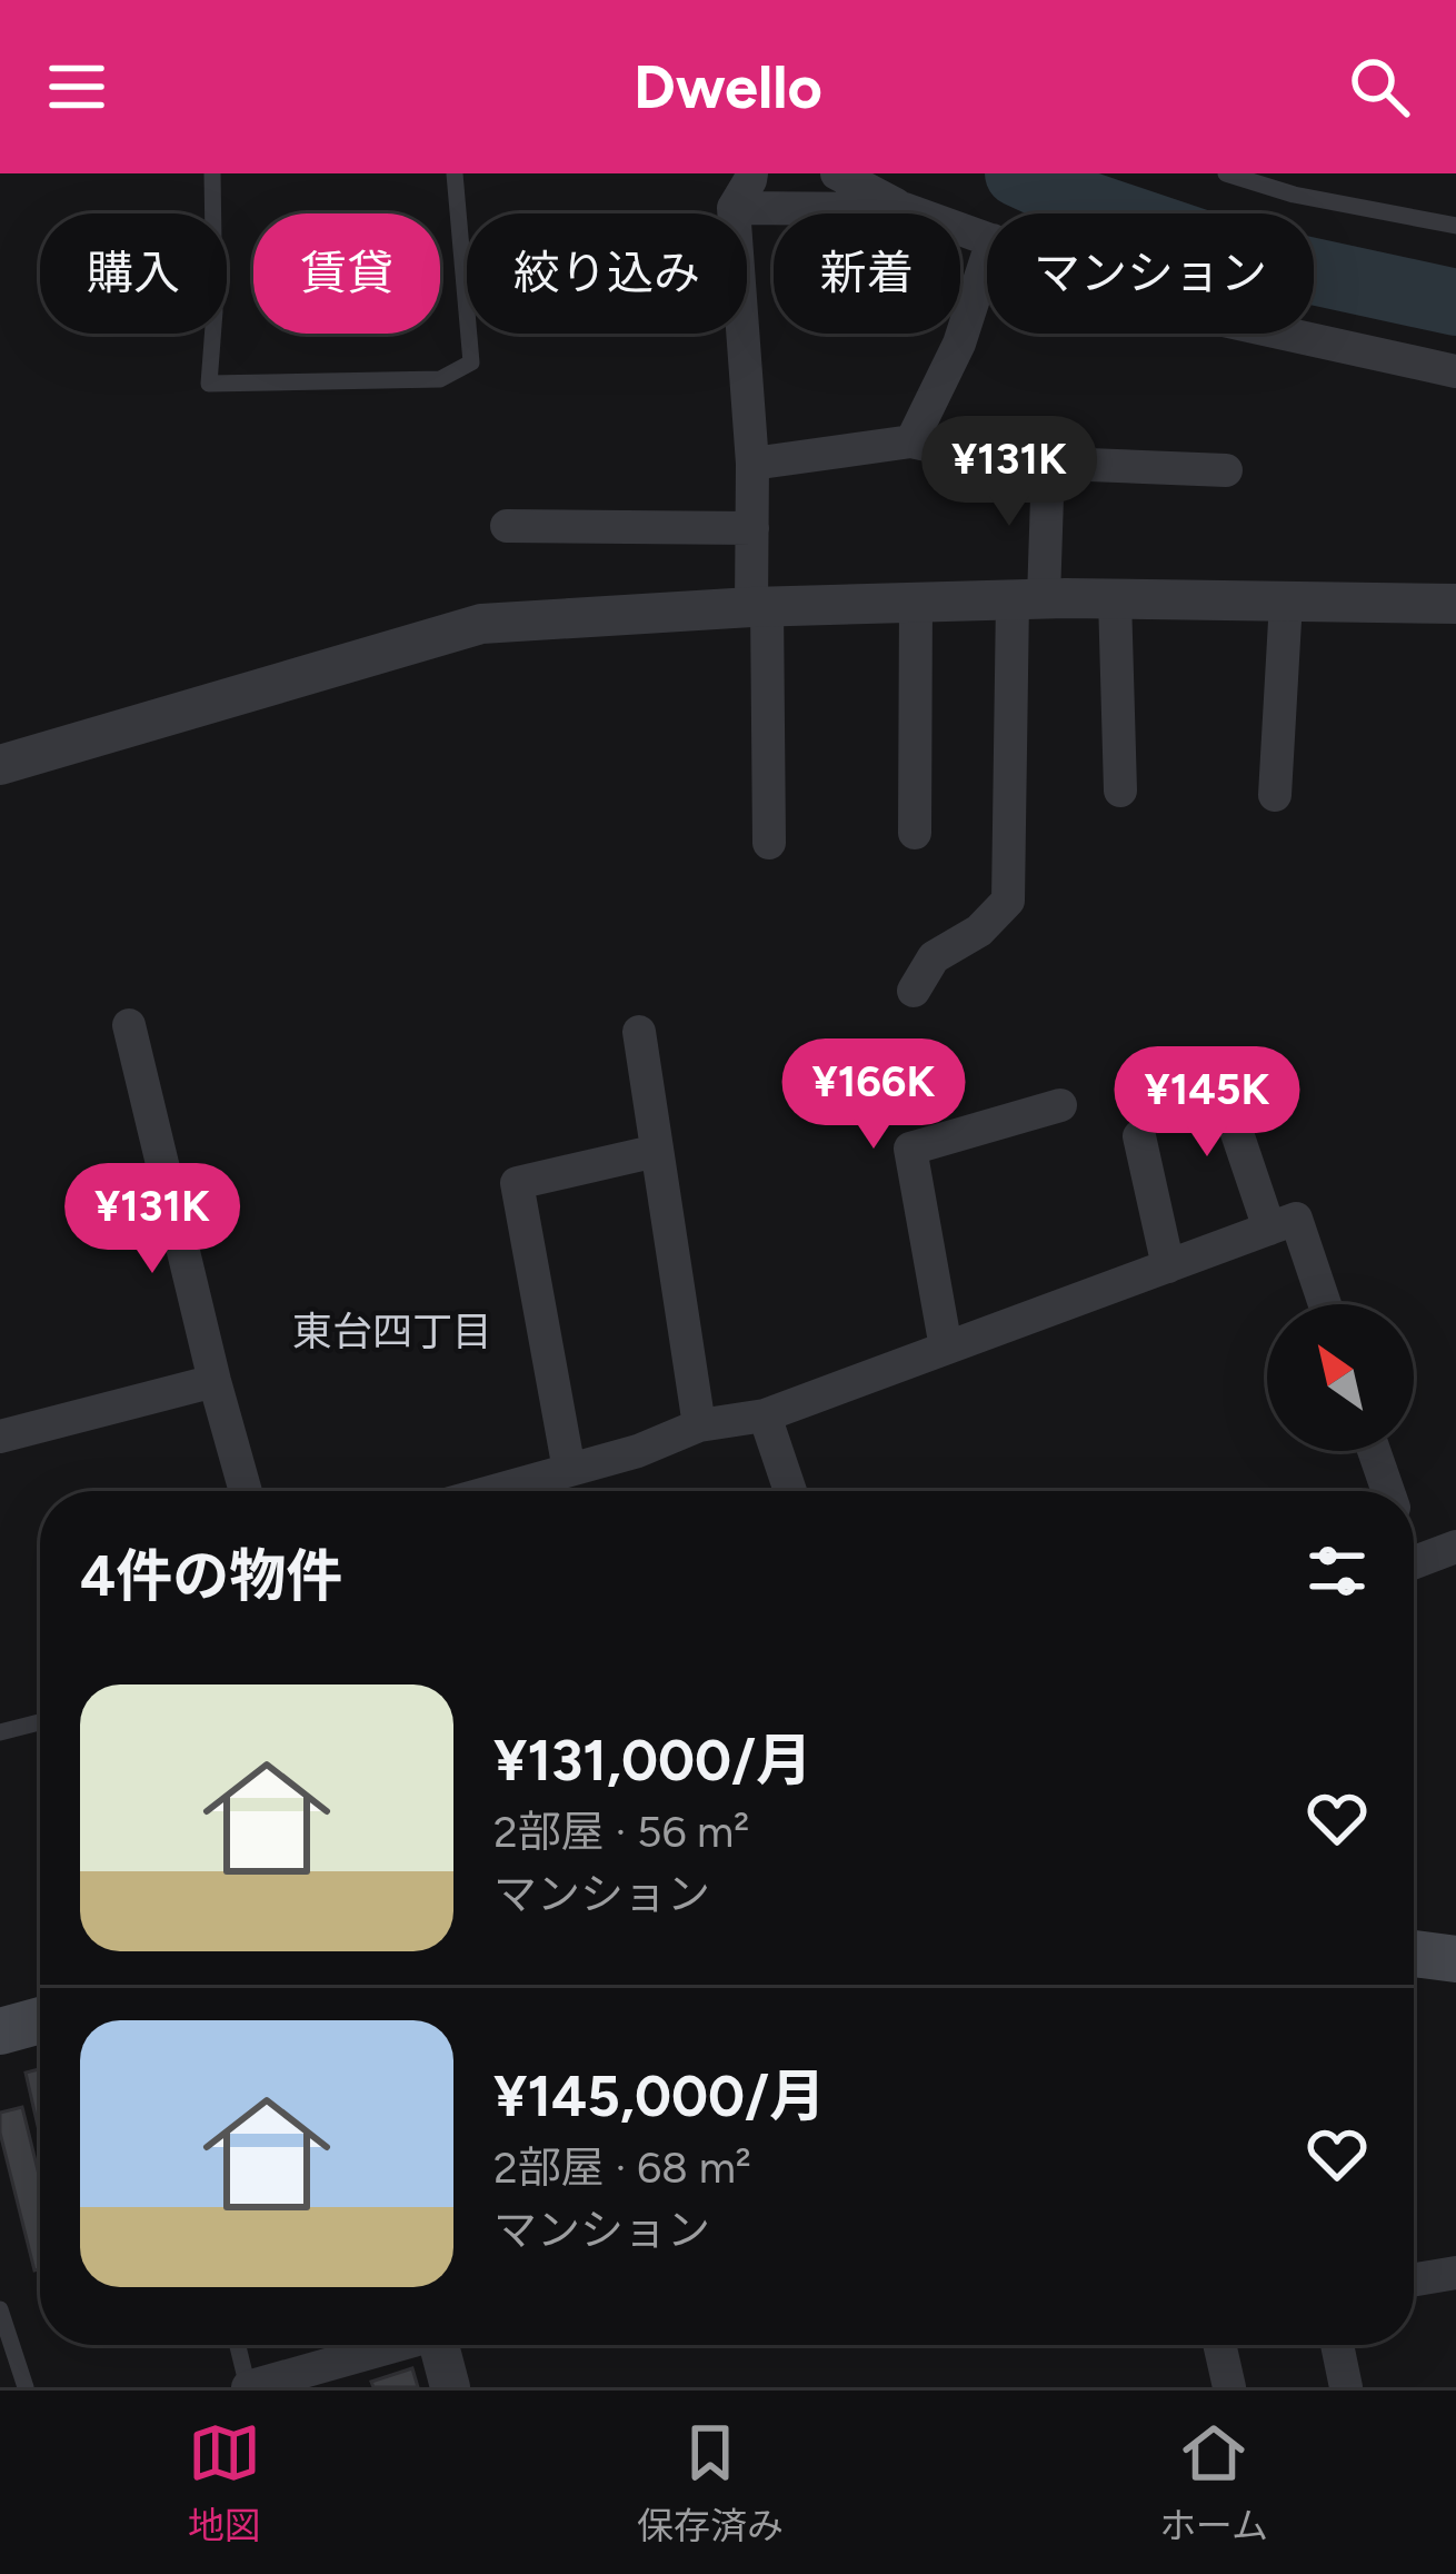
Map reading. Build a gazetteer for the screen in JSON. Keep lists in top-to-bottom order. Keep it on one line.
{"districts":["東台四丁目"],"north":"top left","page":{"header":"Dwello","chip":["購入","賃貸","絞り込み","新着","マンション"],"price":["¥131K","¥166K","¥145K","¥131K"],"heading":"4件の物件","list":[{"name":"¥131,000/月","note":"2部屋 · 56 m² · マンション"},{"name":"¥145,000/月","note":"2部屋 · 68 m² · マンション"}],"tabs":["地図","保存済み","ホーム"]}}
